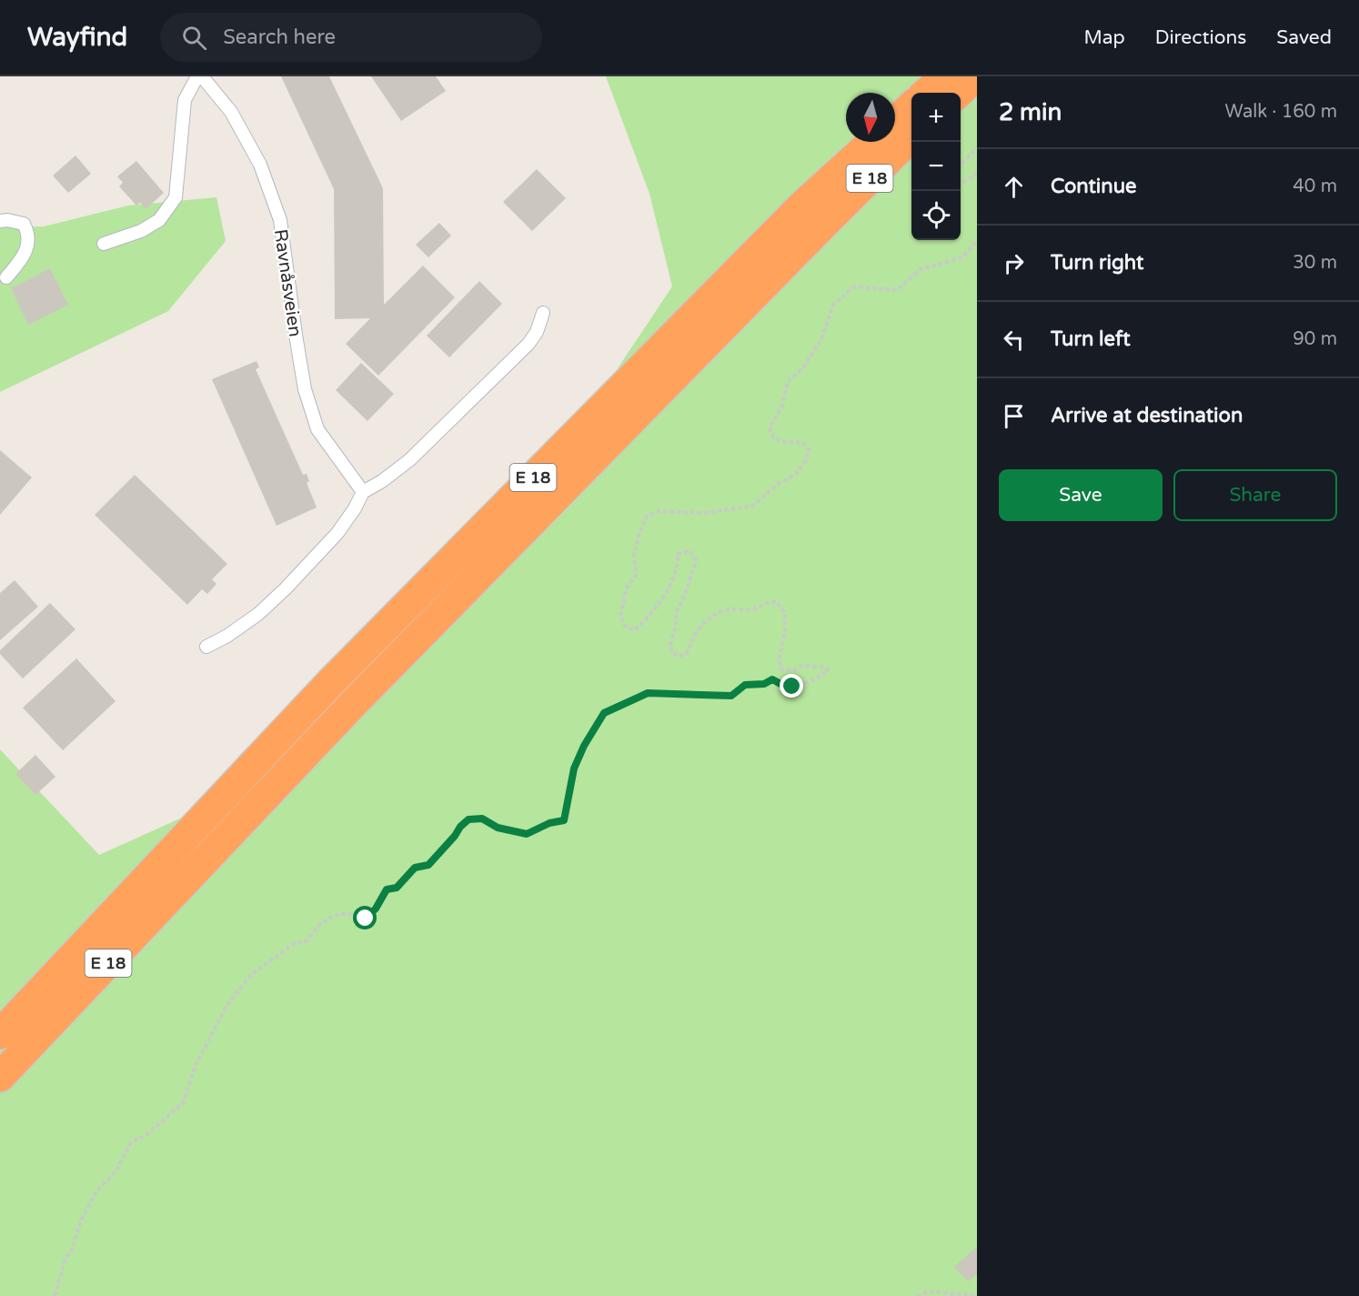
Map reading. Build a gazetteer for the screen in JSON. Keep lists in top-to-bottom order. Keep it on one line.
{"streets":{"highway":["E 18"],"lane":["Ravnåsveien"]},"north":"bottom","page":{"header":"Wayfind","search":"Search here","nav":["Map","Directions","Saved"],"heading":["2 min","Walk · 160 m"],"map_buttons":["+","−"],"list":[["Continue","40 m"],["Turn right","30 m"],["Turn left","90 m"],"Arrive at destination"],"buttons":["Save","Share"]}}
